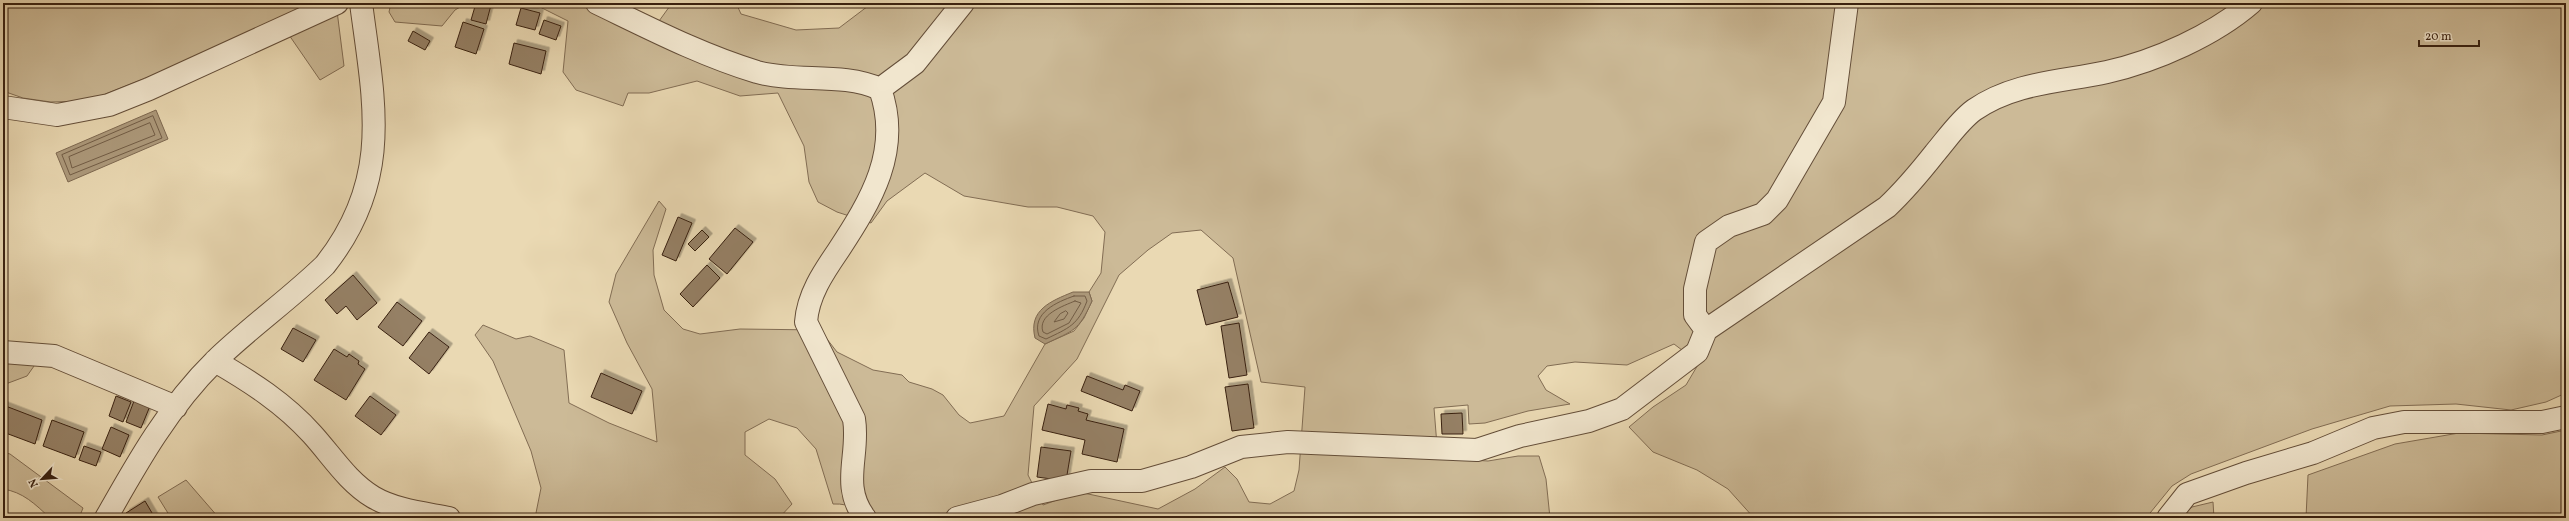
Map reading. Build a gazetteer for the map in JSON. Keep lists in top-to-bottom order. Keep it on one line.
{"scale_bar":"20 m","north":"bottom left"}
